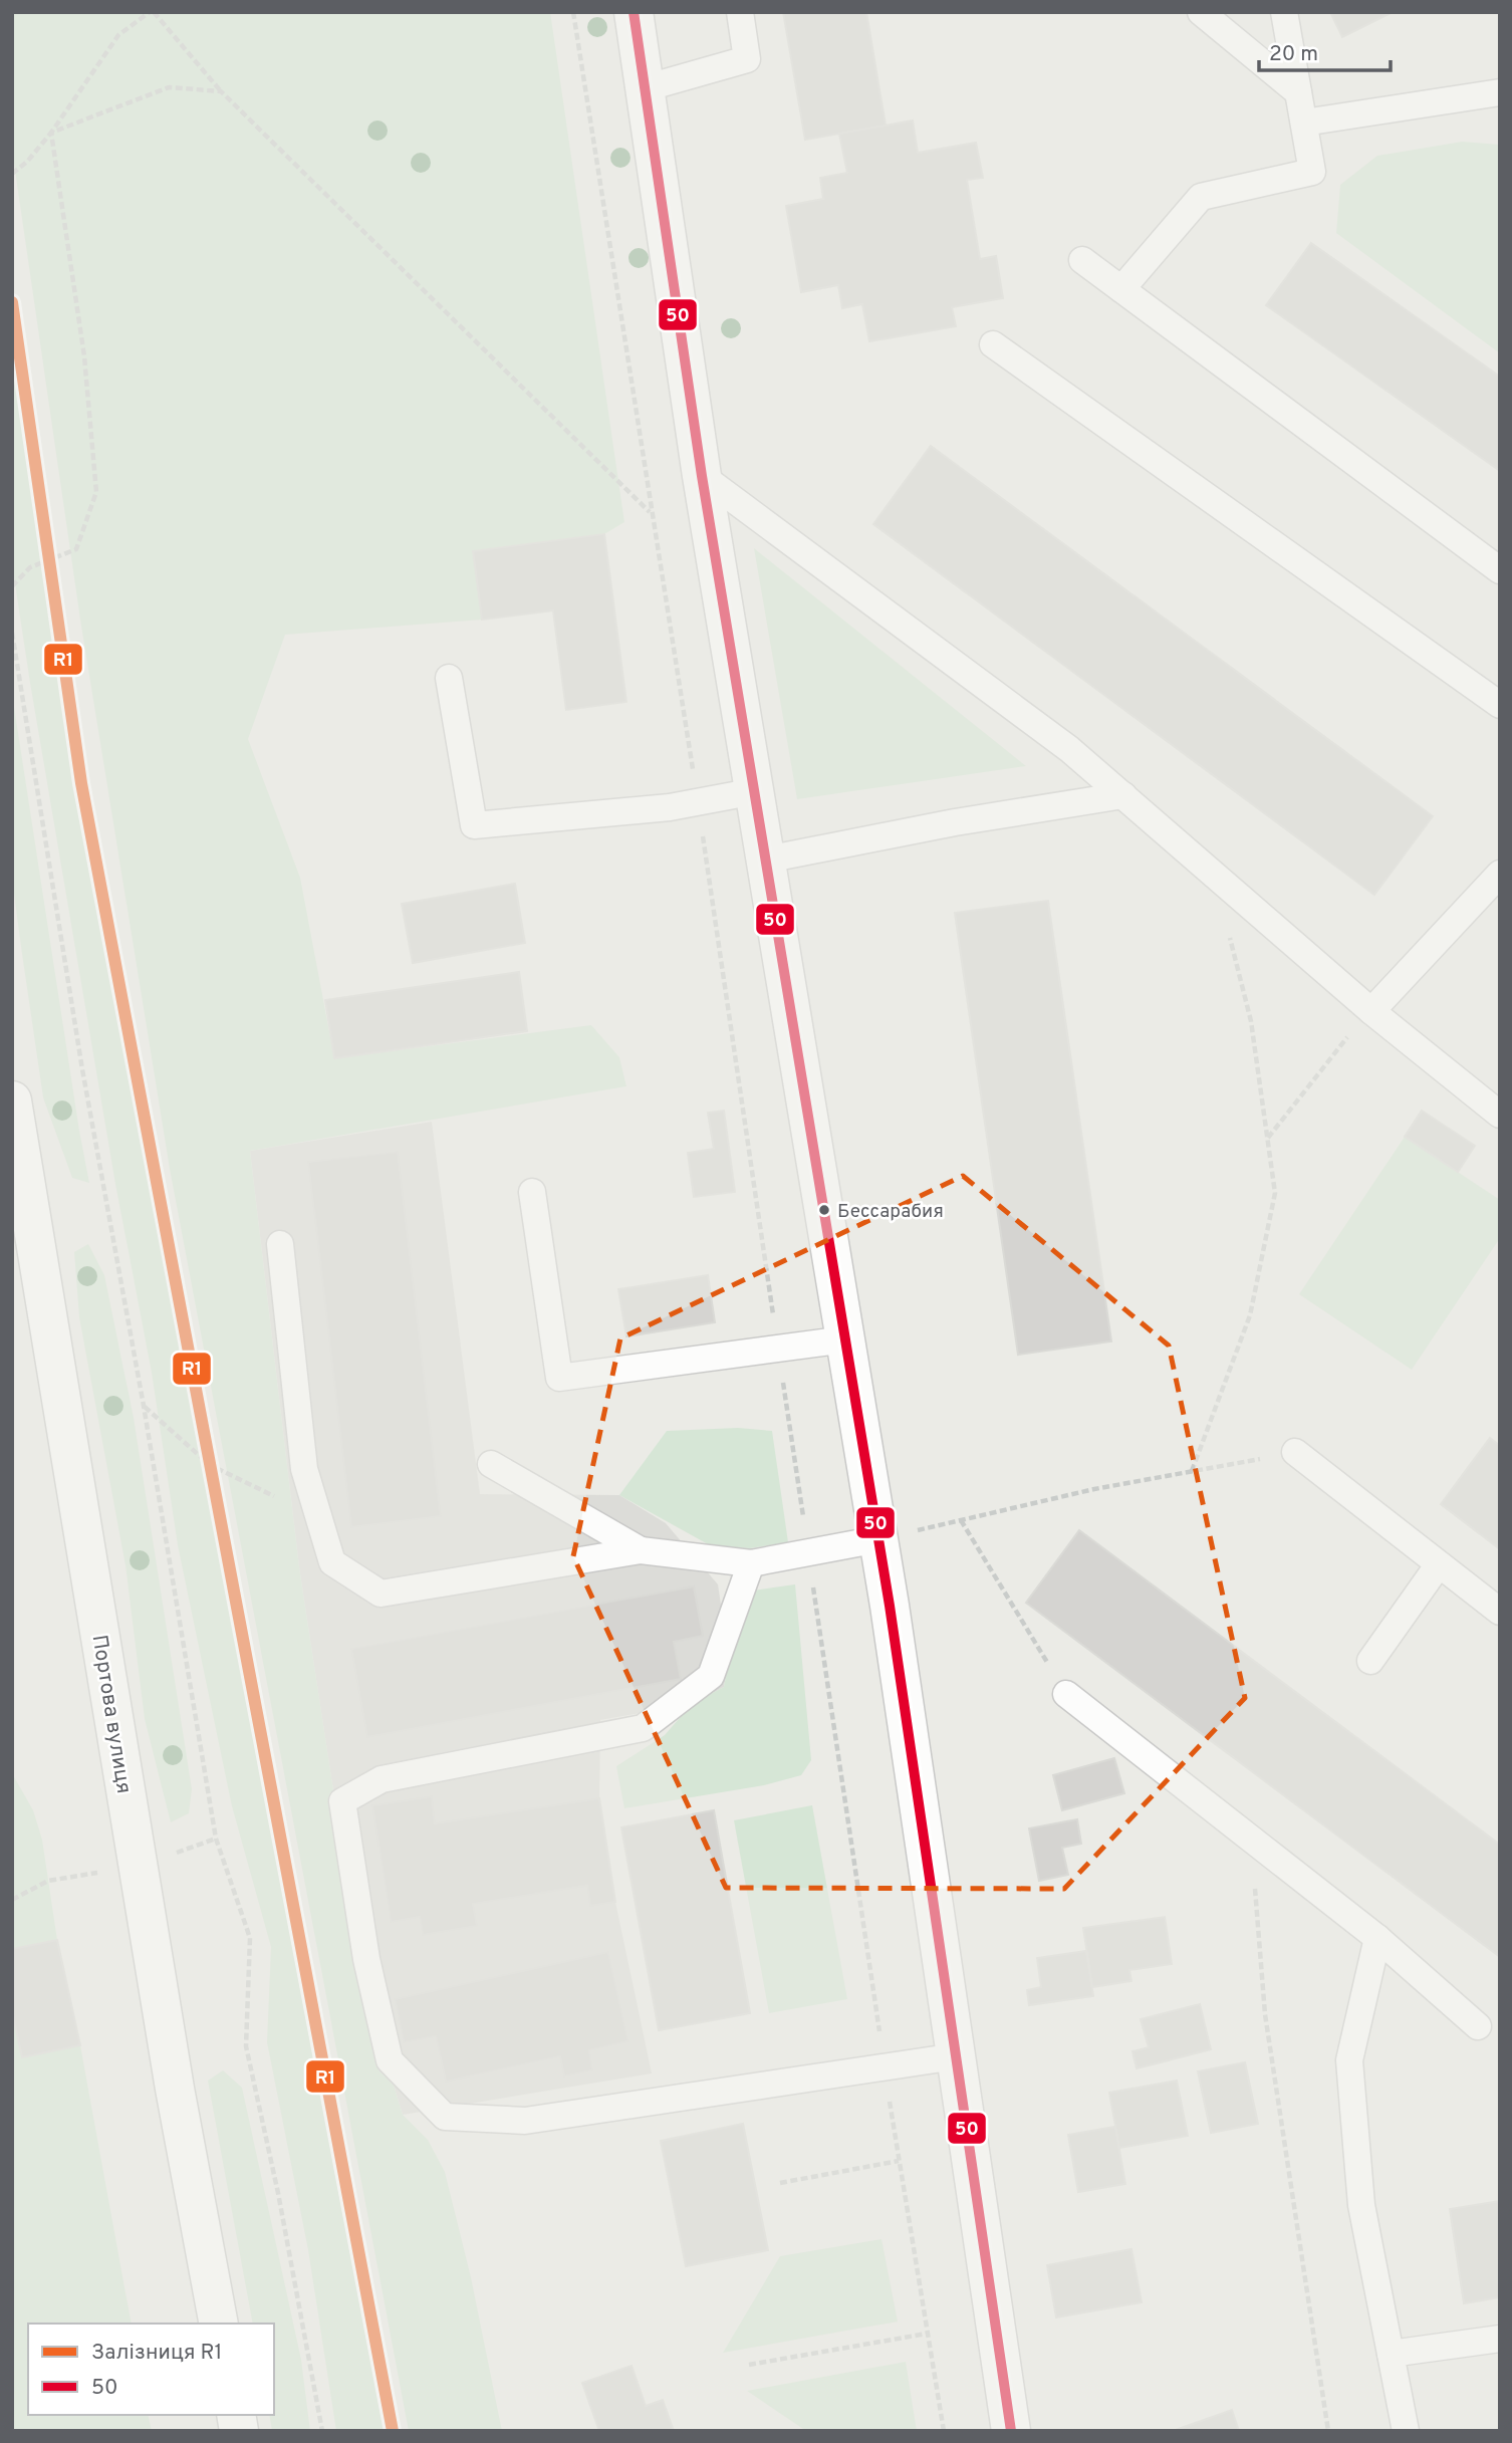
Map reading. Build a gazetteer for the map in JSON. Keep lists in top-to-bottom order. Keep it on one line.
{"streets":{"street":["Портова вулиця"]},"places":["Бессарабия"],"lines":["transit line 50","rail line R1"],"legend":["Залізниця R1","50"],"scale_bar":"20 m"}
